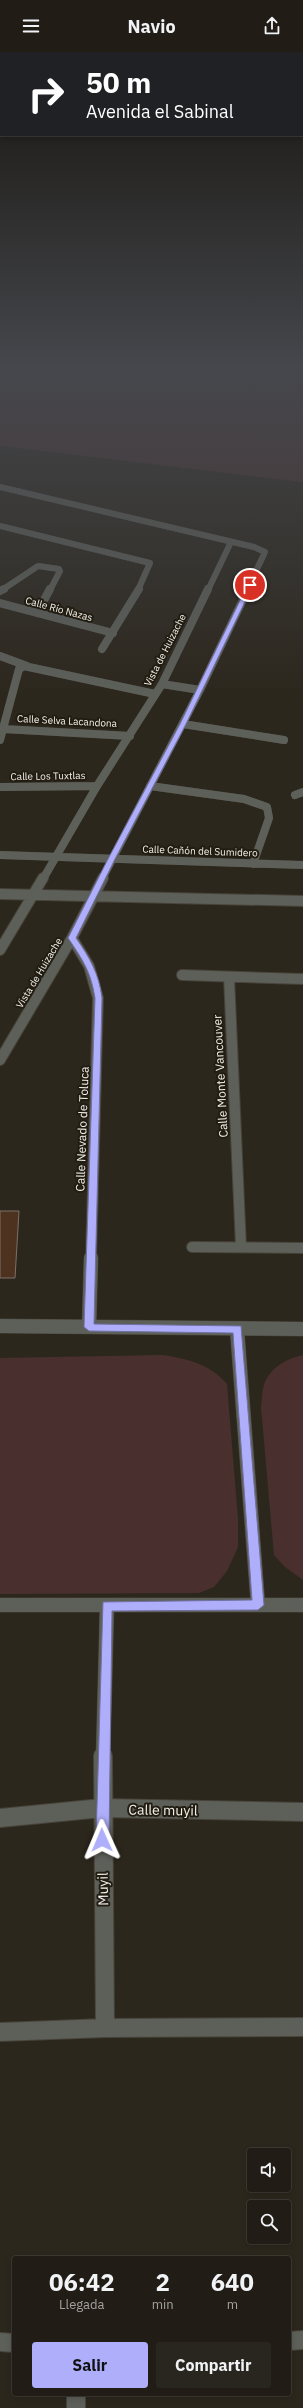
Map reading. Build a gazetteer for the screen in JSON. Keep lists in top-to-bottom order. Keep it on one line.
{"streets":{"street":["Calle Río Nazas","Vista de Huizache","Calle Selva Lacandona","Calle Los Tuxtlas","Calle Cañón del Sumidero","Calle Monte Vancouver","Calle Nevado de Toluca","Calle muyil","Muyil"]},"crossings":[["Vista de Huizache","Calle Selva Lacandona"],["Vista de Huizache","Calle Los Tuxtlas"],["Vista de Huizache","Calle Cañón del Sumidero"],["Vista de Huizache","Calle Nevado de Toluca"],["Calle muyil","Muyil"]],"page":{"header":"Navio","turn":["50 m","Avenida el Sabinal"],"eta":["06:42","Llegada","2","min","640","m"],"buttons":["Salir","Compartir"]}}
